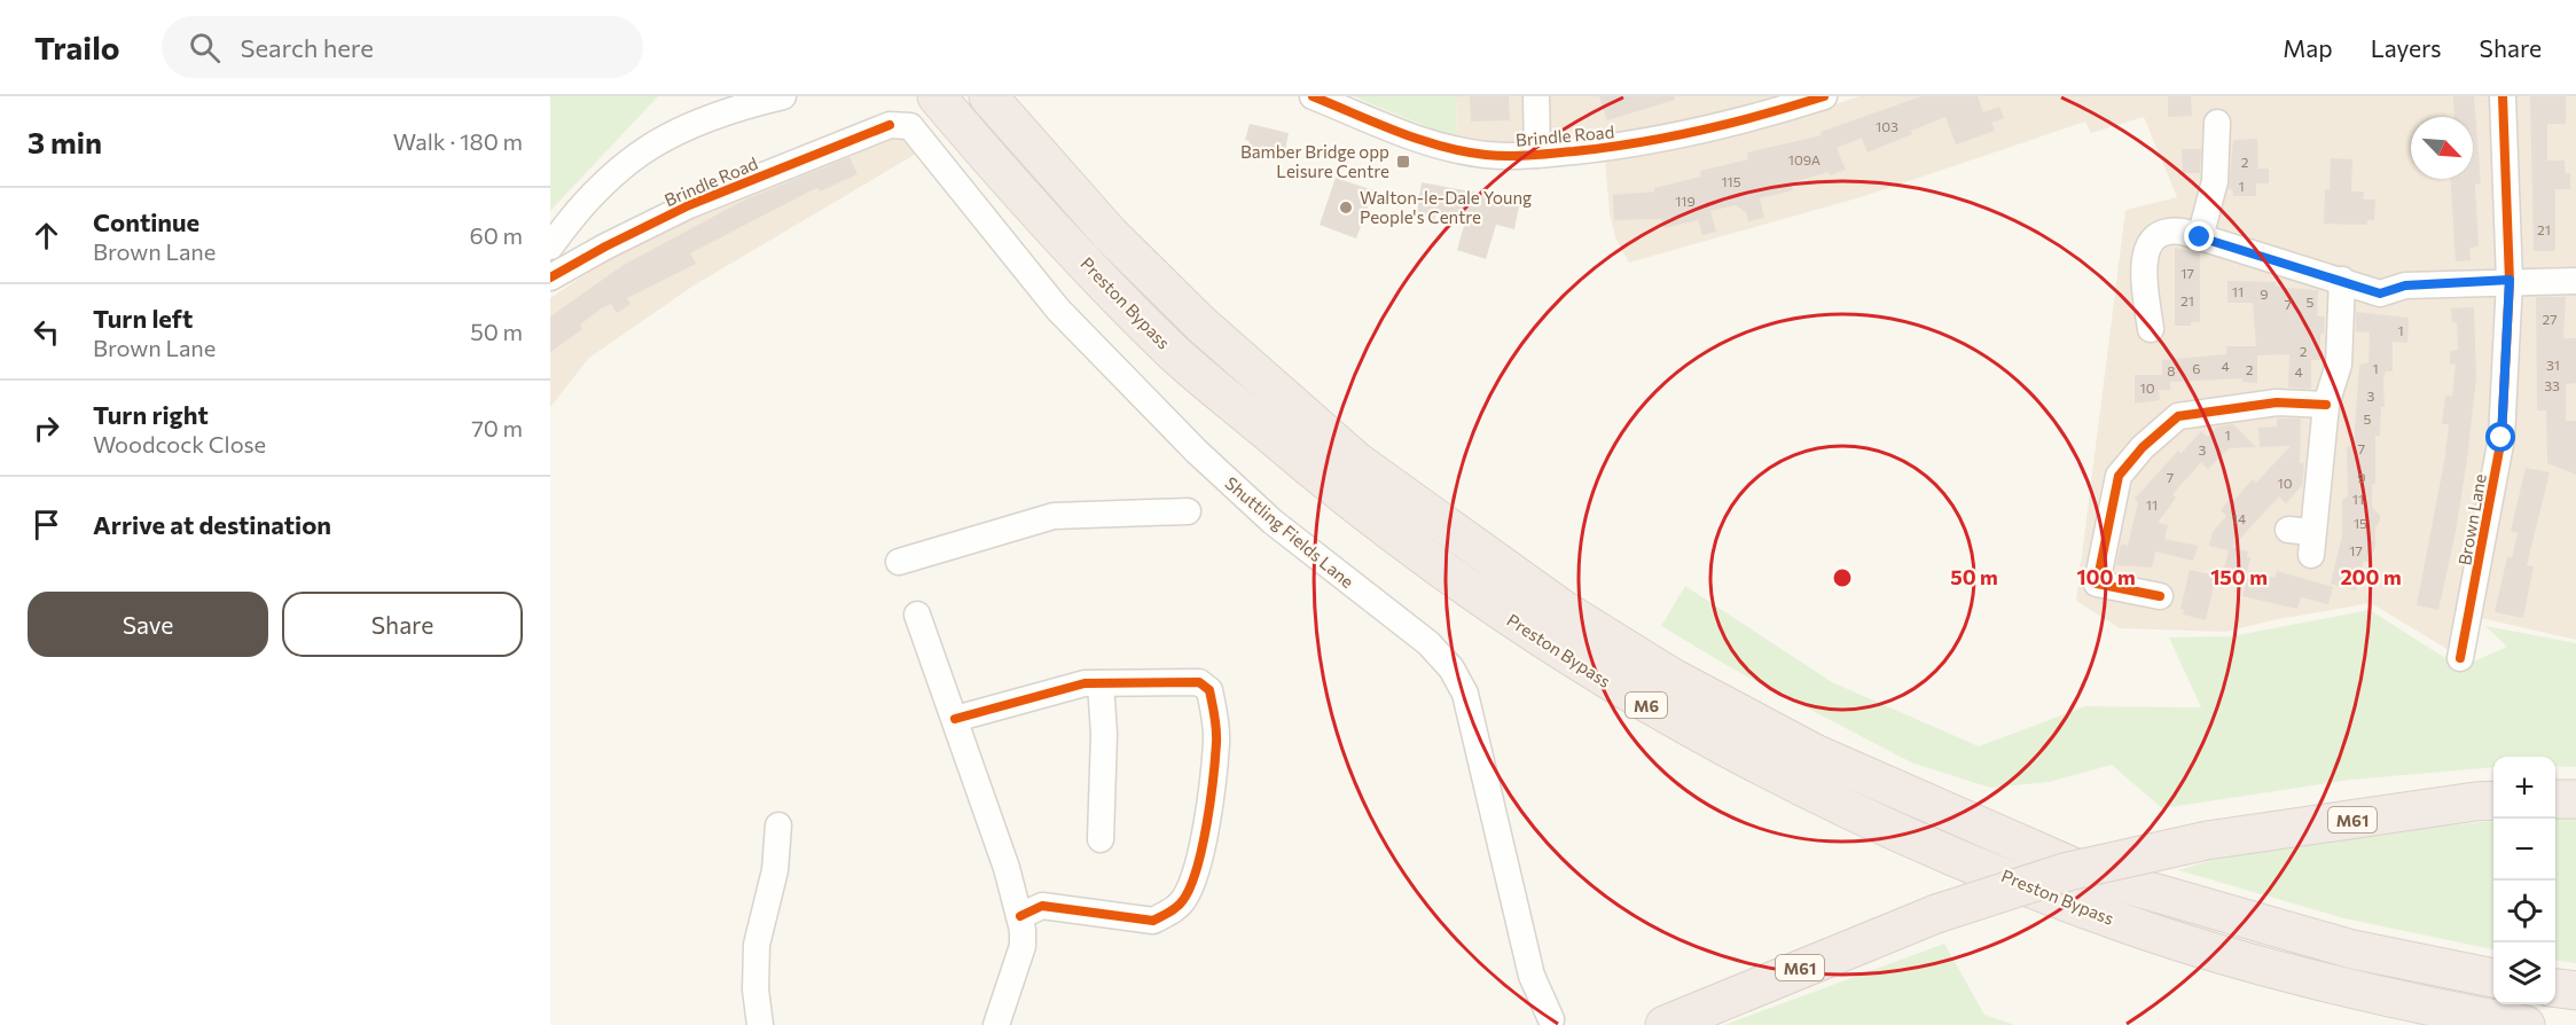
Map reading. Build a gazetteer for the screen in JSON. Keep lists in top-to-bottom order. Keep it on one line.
{"streets":{"highway":["Preston Bypass","M6","M61"],"street":["Brindle Road","Brown Lane","Shuttling Fields Lane"]},"crossings":[["Brindle Road","Shuttling Fields Lane"]],"places":{"transit":["Bamber Bridge opp Leisure Centre"],"other":["Walton-le-Dale Young People's Centre"]},"house_numbers":["103","109A","2","115","1","119","21","17","11","9","21","5","7","27","1","2","31","4","6","1","2","8","4","33","10","3","5","1","7","3","7","9","10","11","11","14","15","17"],"north":"bottom right","page":{"header":"Trailo","search":"Search here","nav":["Map","Layers","Share"],"heading":["3 min","Walk · 180 m"],"list":[["Continue","Brown Lane","60 m"],["Turn left","Brown Lane","50 m"],["Turn right","Woodcock Close","70 m"],"Arrive at destination"],"buttons":["Save","Share"],"map_buttons":["+","−"]},"rings":["50 m","100 m","150 m","200 m"]}
